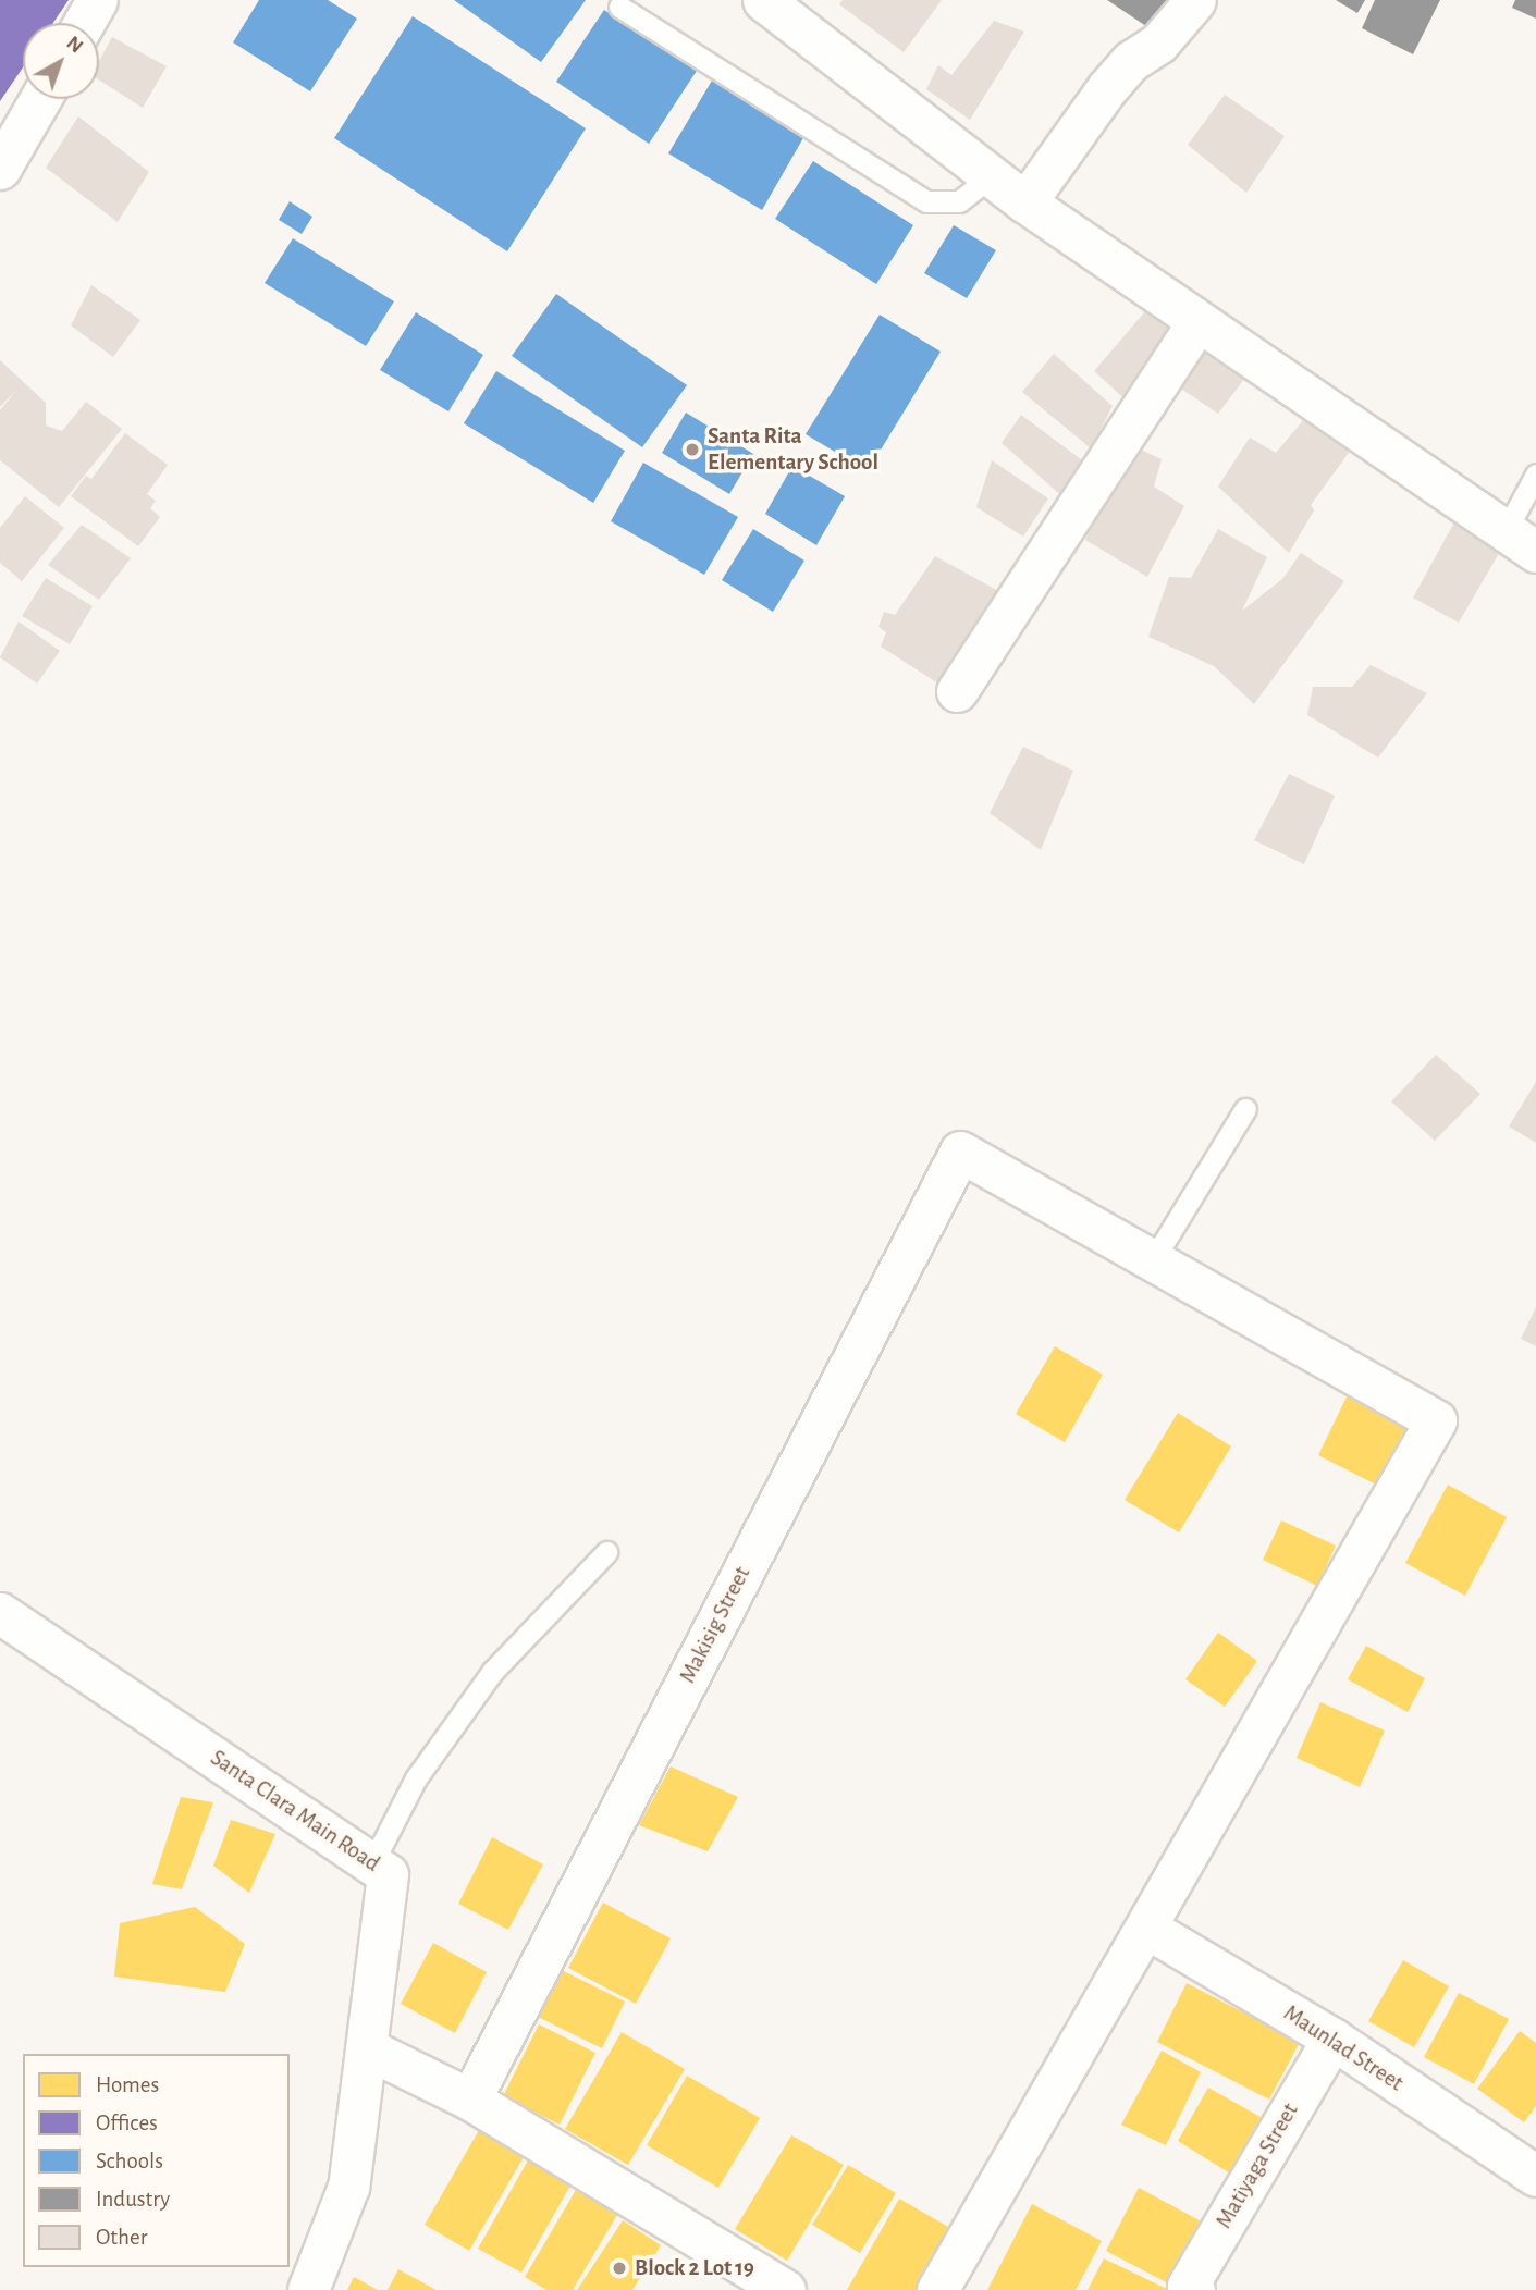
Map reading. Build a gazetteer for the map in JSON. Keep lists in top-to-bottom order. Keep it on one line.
{"streets":{"street":["Makisig Street","Santa Clara Main Road","Maunlad Street","Matiyaga Street"]},"crossings":[["Maunlad Street","Matiyaga Street"]],"places":["Santa Rita Elementary School","Block 2 Lot 19"],"legend":["Homes","Offices","Schools","Industry","Other"],"north":"top right"}
